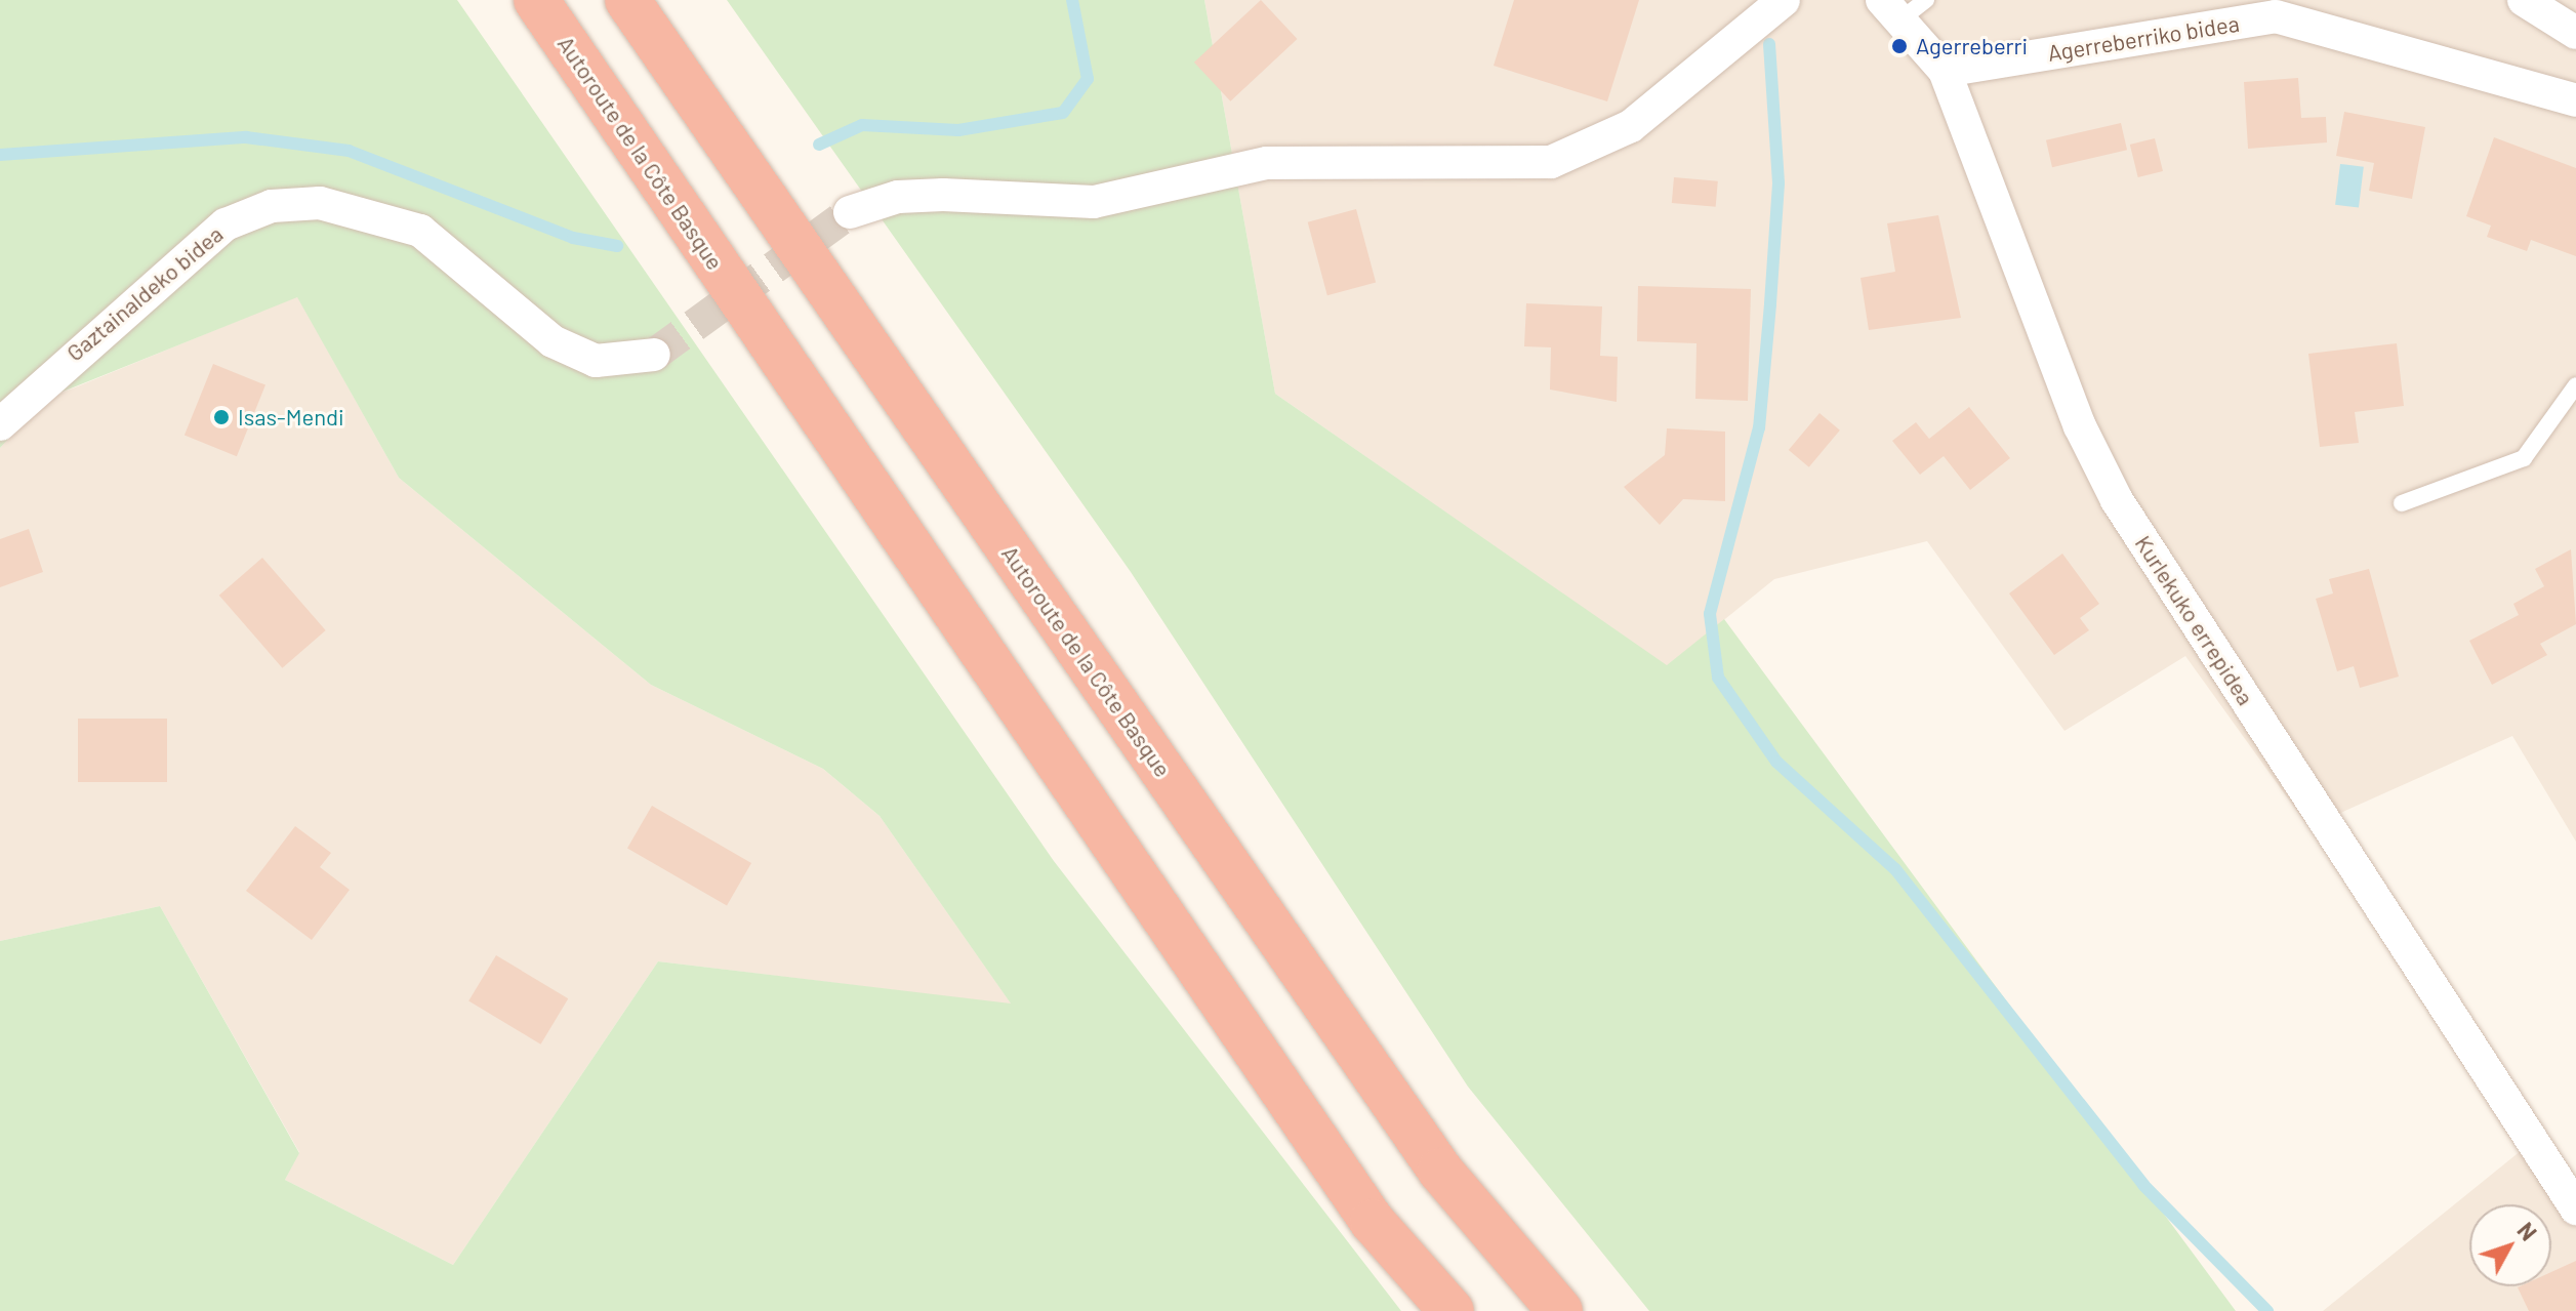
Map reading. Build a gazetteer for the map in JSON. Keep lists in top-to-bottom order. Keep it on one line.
{"streets":{"highway":["Autoroute de la Côte Basque"],"street":["Agerreberriko bidea","Gaztainaldeko bidea","Kurlekuko errepidea"]},"crossings":[["Agerreberriko bidea","Kurlekuko errepidea"]],"places":["Agerreberri","Isas-Mendi"],"north":"top right"}
